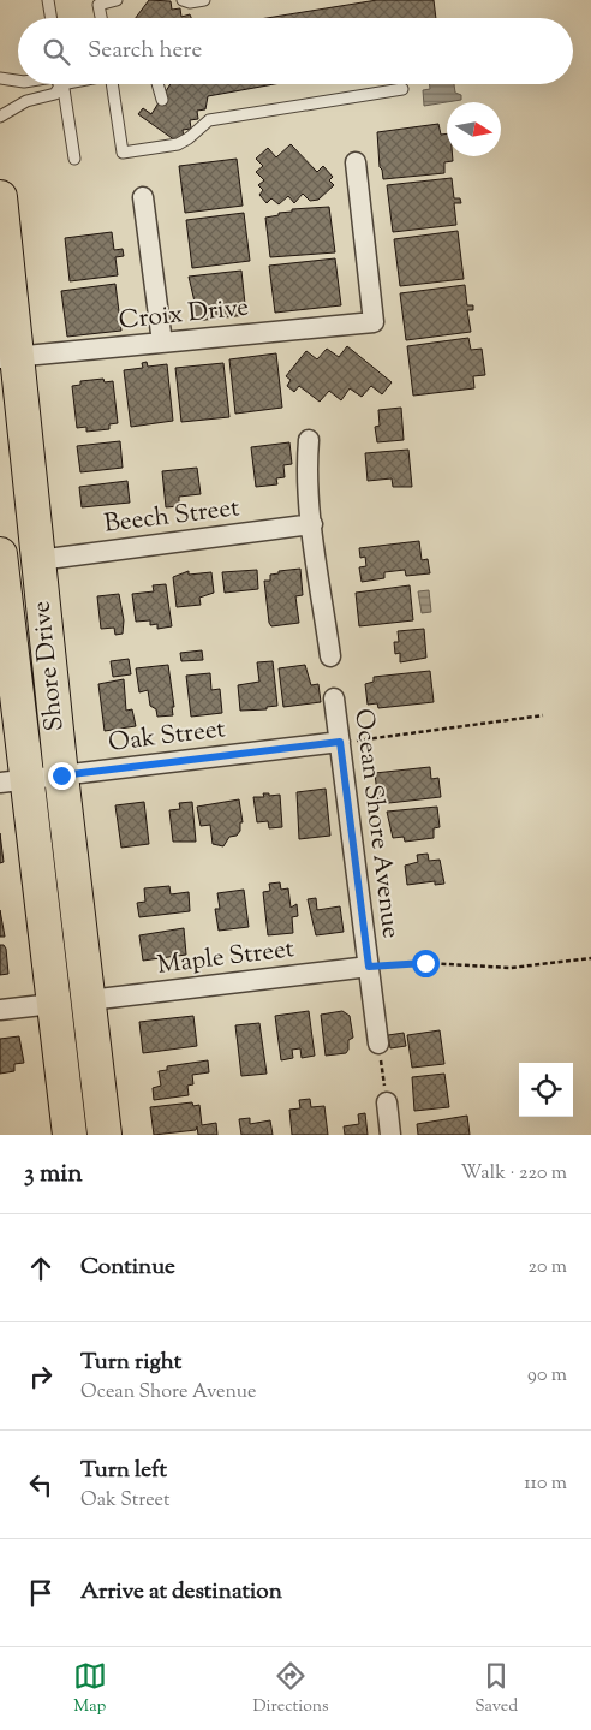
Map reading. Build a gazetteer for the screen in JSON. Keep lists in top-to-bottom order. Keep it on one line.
{"streets":{"highway":["Shore Drive"],"street":["Croix Drive","Beech Street","Oak Street","Ocean Shore Avenue","Maple Street"]},"crossings":[["Croix Drive","Shore Drive"],["Beech Street","Shore Drive"],["Shore Drive","Oak Street"],["Shore Drive","Maple Street"],["Oak Street","Ocean Shore Avenue"],["Ocean Shore Avenue","Maple Street"]],"north":"right","page":{"search":"Search here","heading":["3 min","Walk · 220 m"],"list":[["Continue","20 m"],["Turn right","Ocean Shore Avenue","90 m"],["Turn left","Oak Street","110 m"],"Arrive at destination"],"nav":["Map","Directions","Saved"]}}
